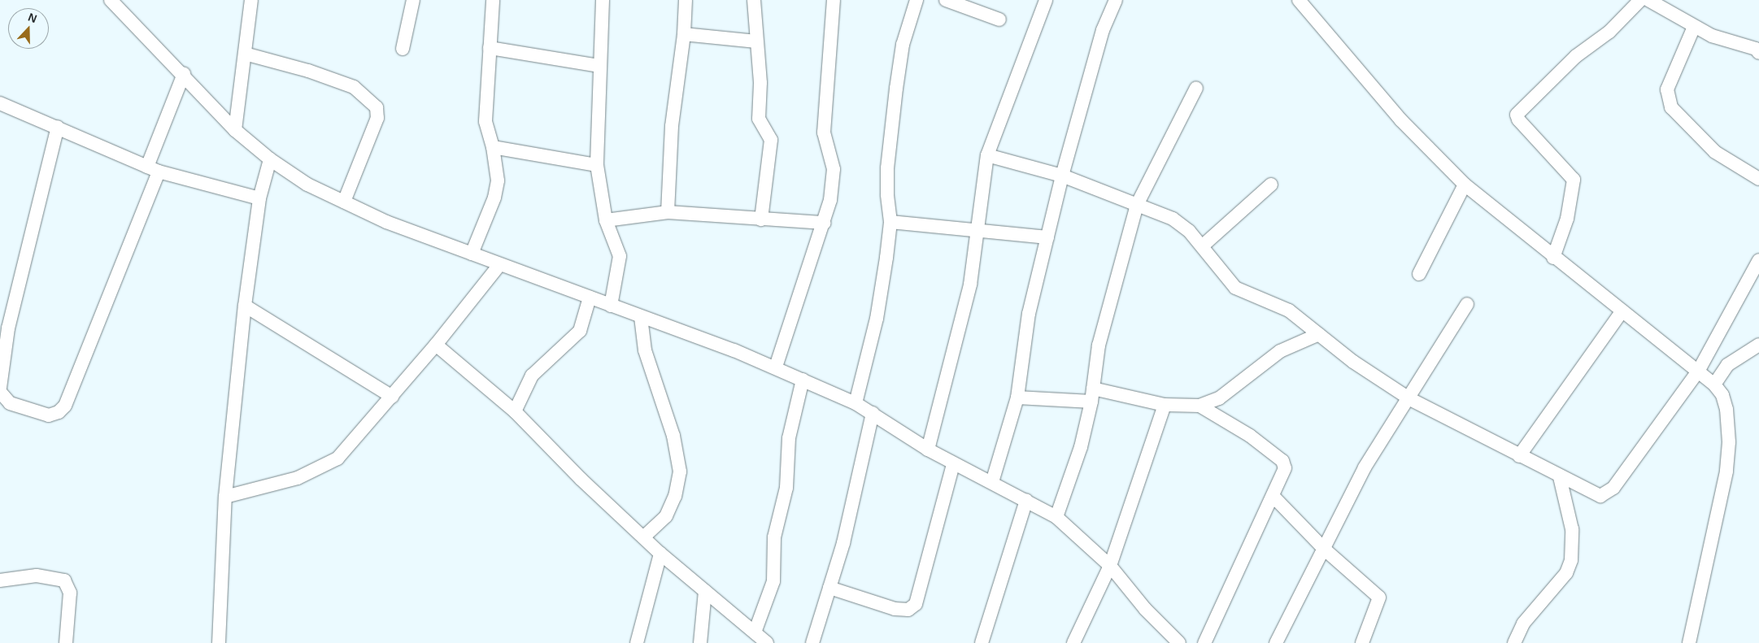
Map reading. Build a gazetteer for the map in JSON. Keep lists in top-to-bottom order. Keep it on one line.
{"north":"top"}
